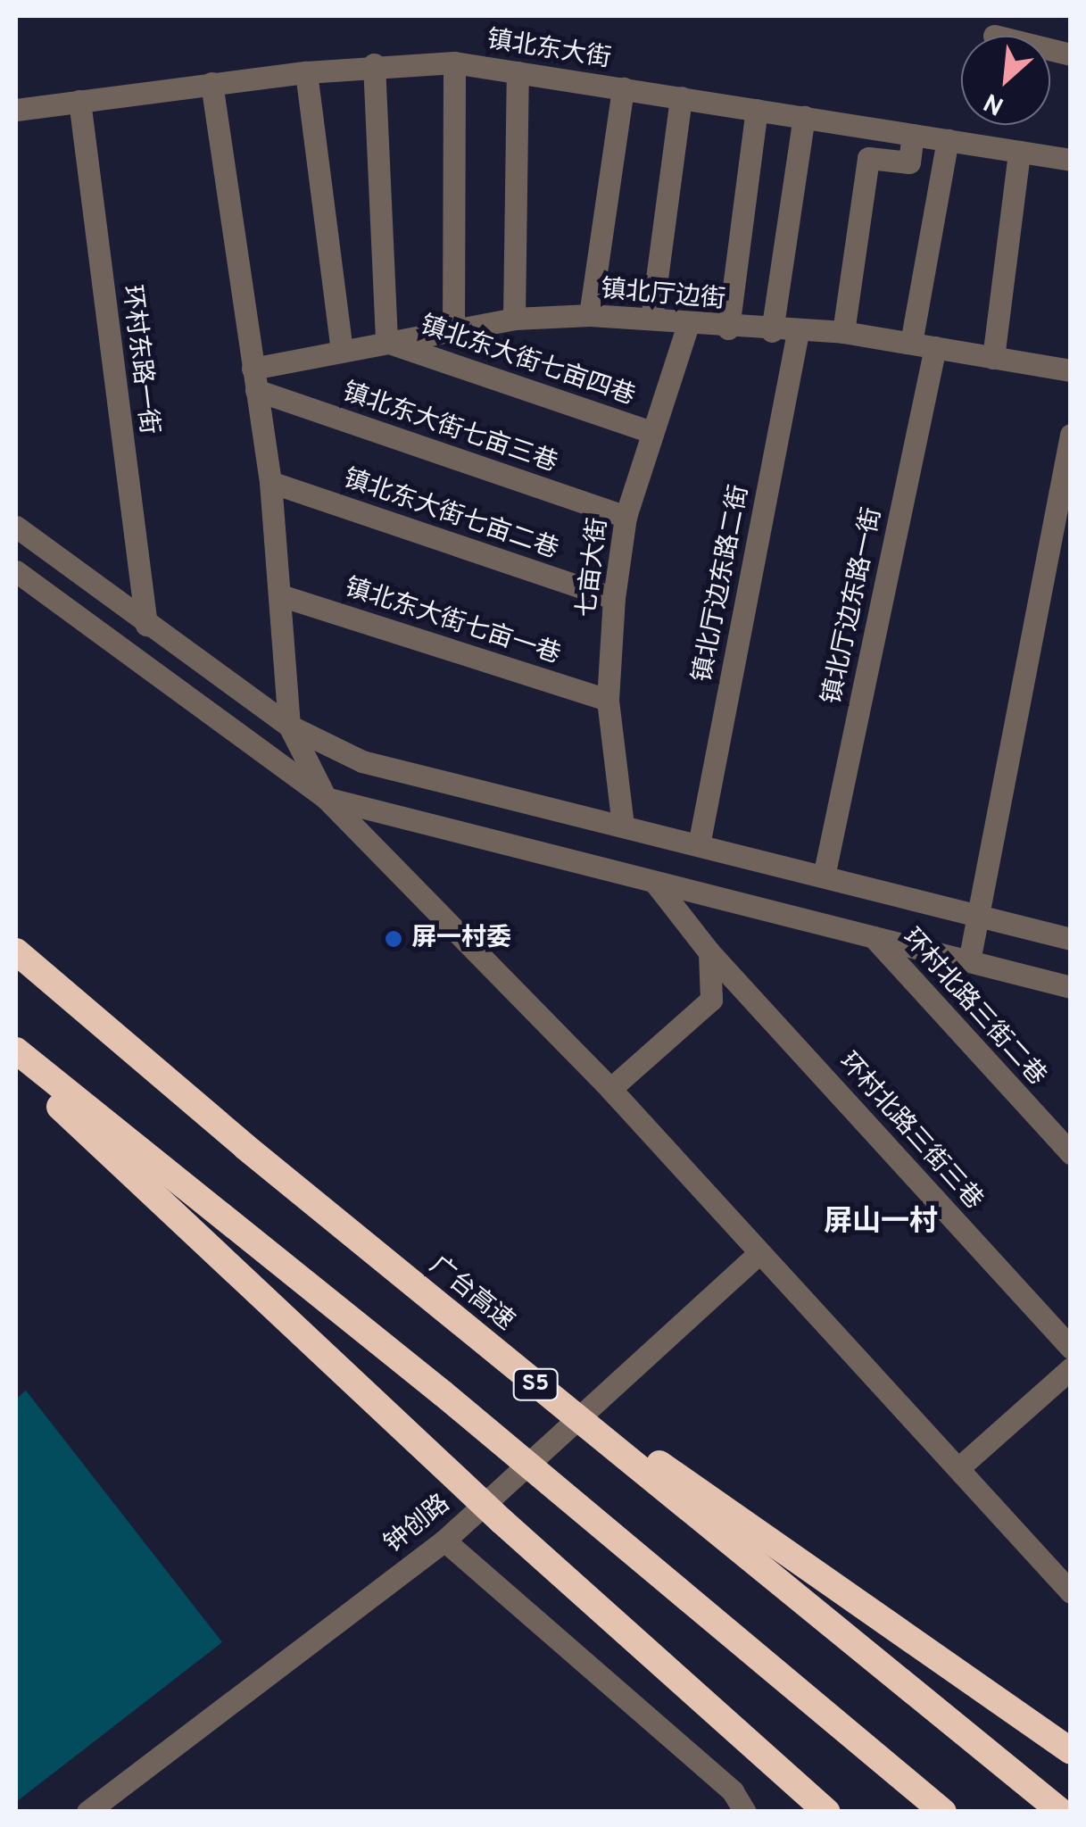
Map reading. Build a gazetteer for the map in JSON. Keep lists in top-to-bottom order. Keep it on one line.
{"streets":{"highway":["广台高速","S5"],"street":["镇北东大街","镇北厅边街","环村东路一街","镇北东大街七亩四巷","镇北东大街七亩三巷","镇北东大街七亩二巷","七亩大街","镇北厅边东路二街","镇北厅边东路一街","镇北东大街七亩一巷","环村北路三街二巷","环村北路三街三巷","钟创路"]},"crossings":[["镇北东大街","环村东路一街"],["镇北厅边街","镇北东大街七亩四巷"],["镇北厅边街","镇北东大街七亩三巷"],["镇北厅边街","七亩大街"],["镇北厅边街","镇北厅边东路二街"],["镇北厅边街","镇北厅边东路一街"],["镇北东大街七亩四巷","七亩大街"],["镇北东大街七亩三巷","七亩大街"],["镇北东大街七亩二巷","七亩大街"],["七亩大街","镇北东大街七亩一巷"]],"districts":["屏山一村"],"places":["屏一村委"],"north":"bottom left"}
